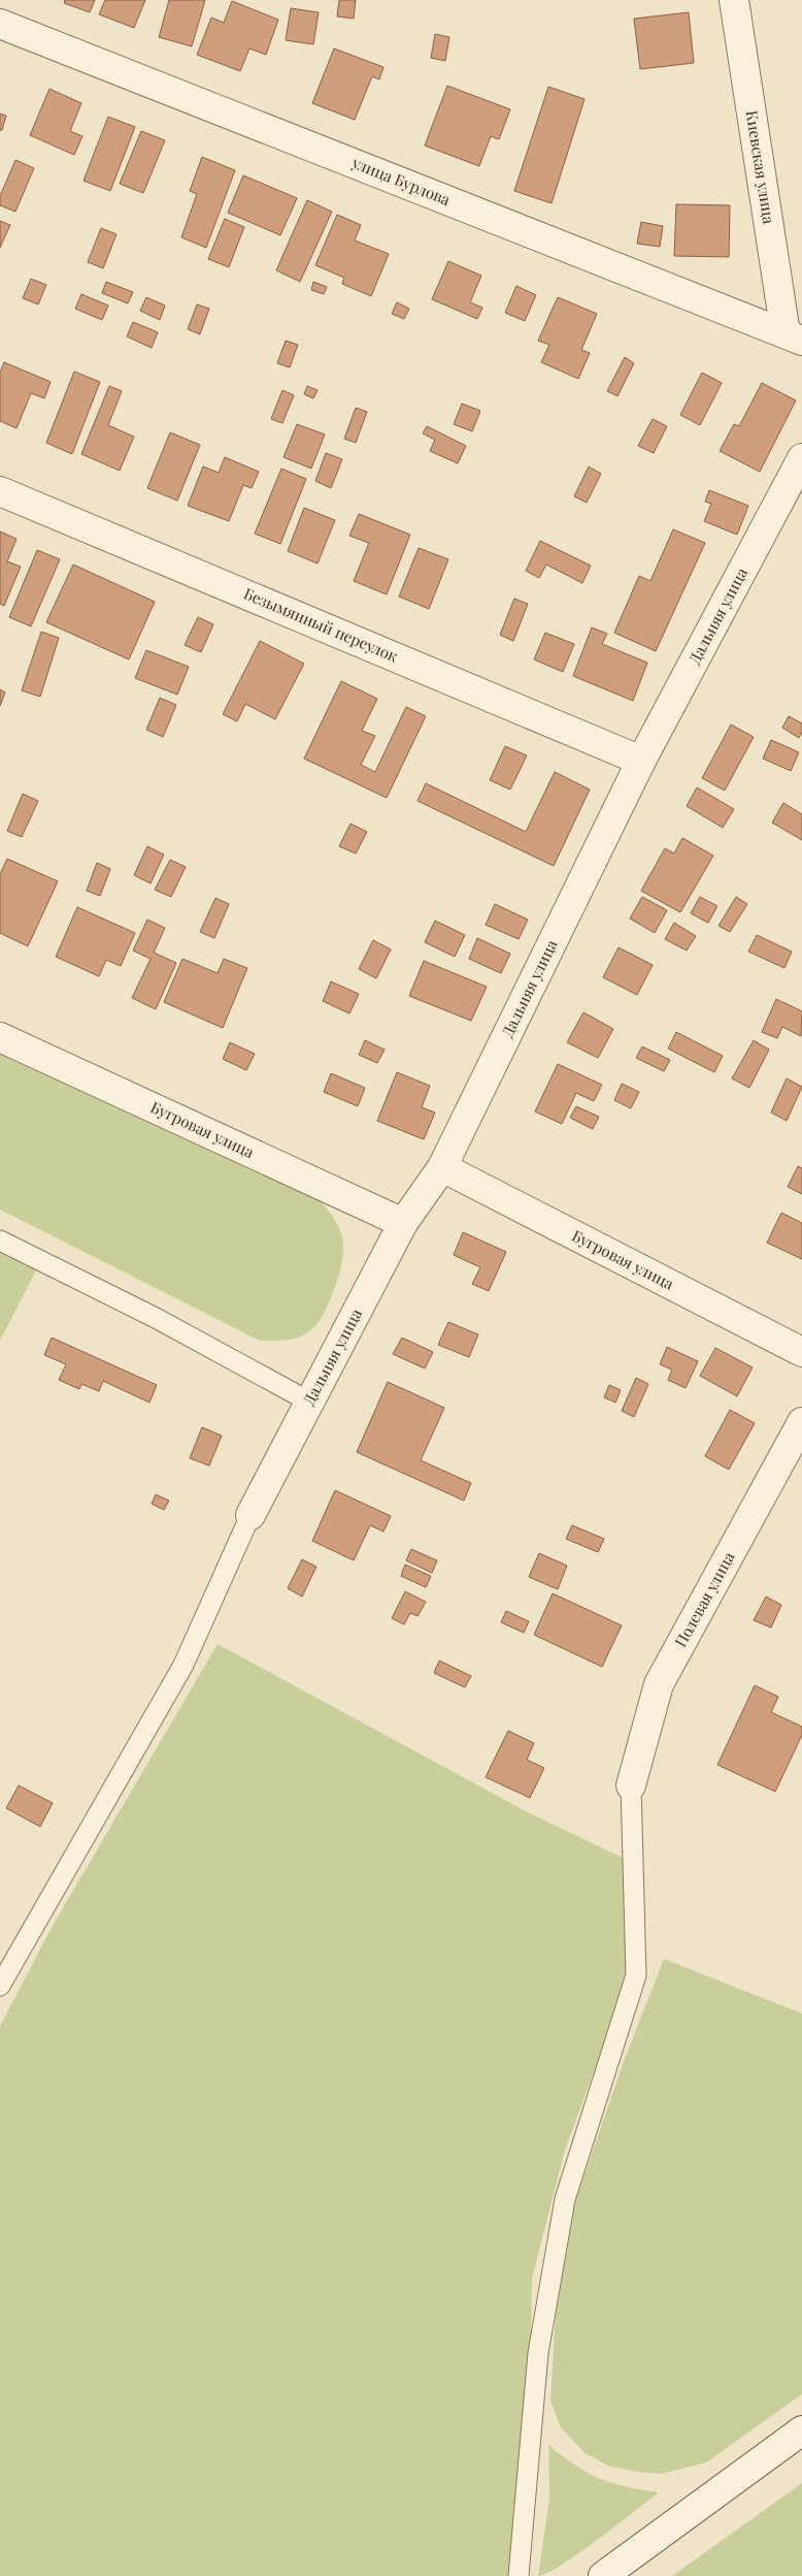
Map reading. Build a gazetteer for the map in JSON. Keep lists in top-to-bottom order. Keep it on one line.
{"streets":{"street":["Киевская улица","улица Бурлова","Дальняя улица","Безымянный переулок","Бугровая улица","Полевая улица"]},"crossings":[["Киевская улица","улица Бурлова"],["Дальняя улица","Безымянный переулок"],["Дальняя улица","Бугровая улица"]]}
